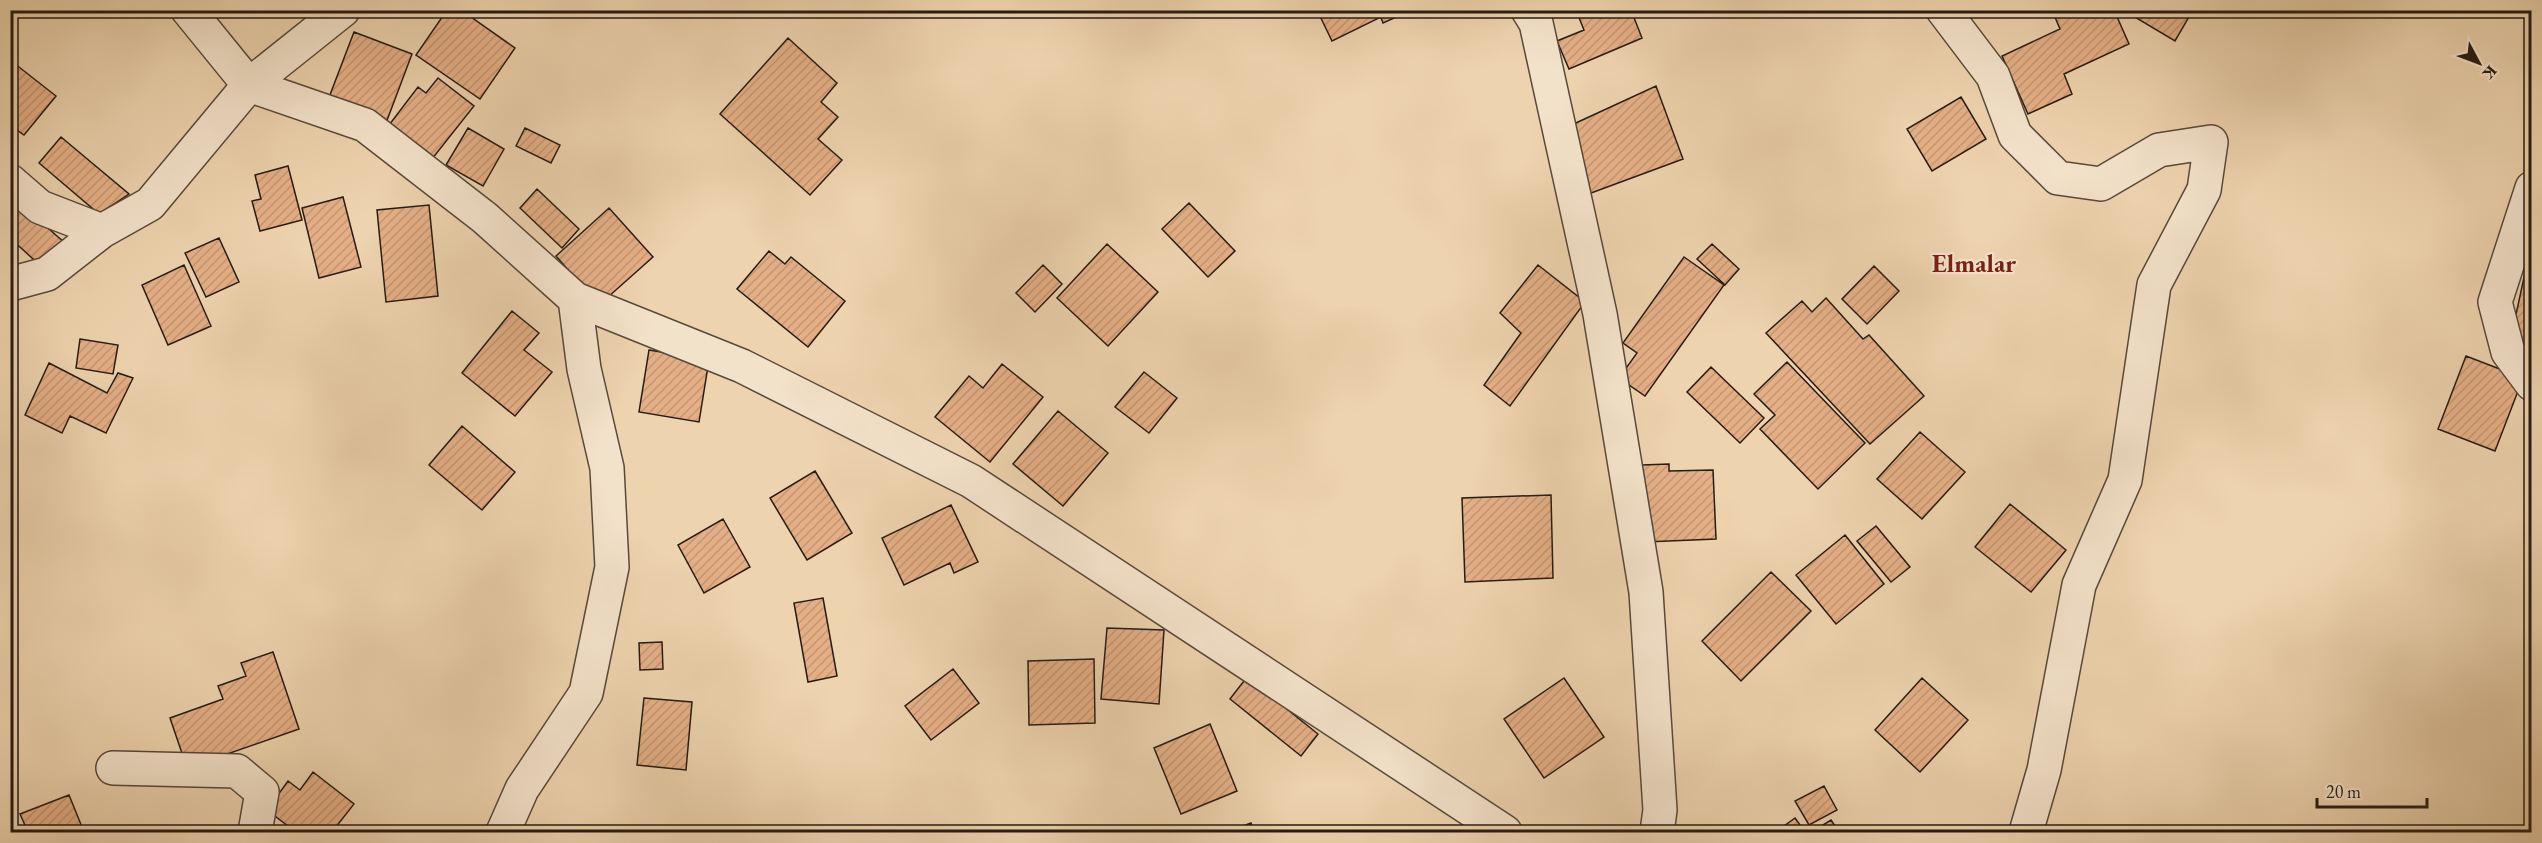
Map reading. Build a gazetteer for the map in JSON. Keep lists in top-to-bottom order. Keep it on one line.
{"districts":["Elmalar"],"scale_bar":"20 m","north":"bottom right"}
